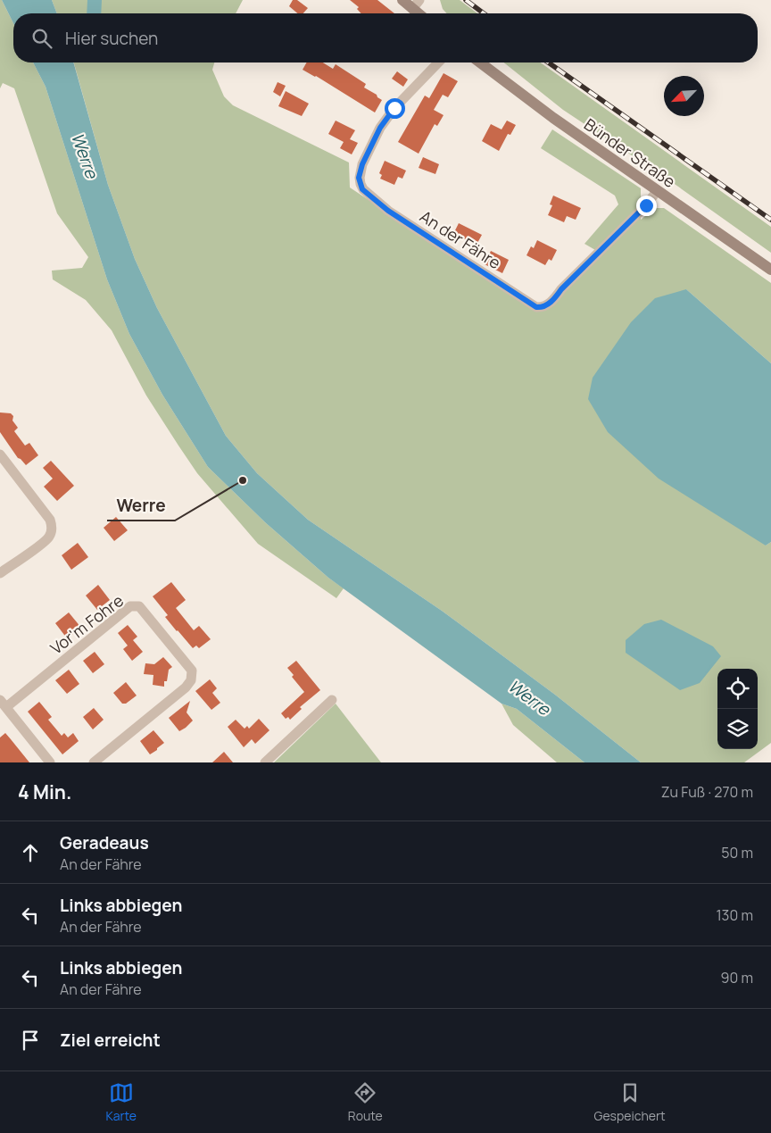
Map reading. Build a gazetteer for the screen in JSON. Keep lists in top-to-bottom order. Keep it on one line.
{"streets":{"main road":["Bünder Straße"],"street":["An der Fähre","Vor'm Fohre"]},"crossings":[["Bünder Straße","An der Fähre"]],"water":["Werre"],"places":["Werre"],"north":"bottom left","page":{"search":"Hier suchen","heading":["4 Min.","Zu Fuß · 270 m"],"list":[["Geradeaus","An der Fähre","50 m"],["Links abbiegen","An der Fähre","130 m"],["Links abbiegen","An der Fähre","90 m"],"Ziel erreicht"],"nav":["Karte","Route","Gespeichert"]}}
